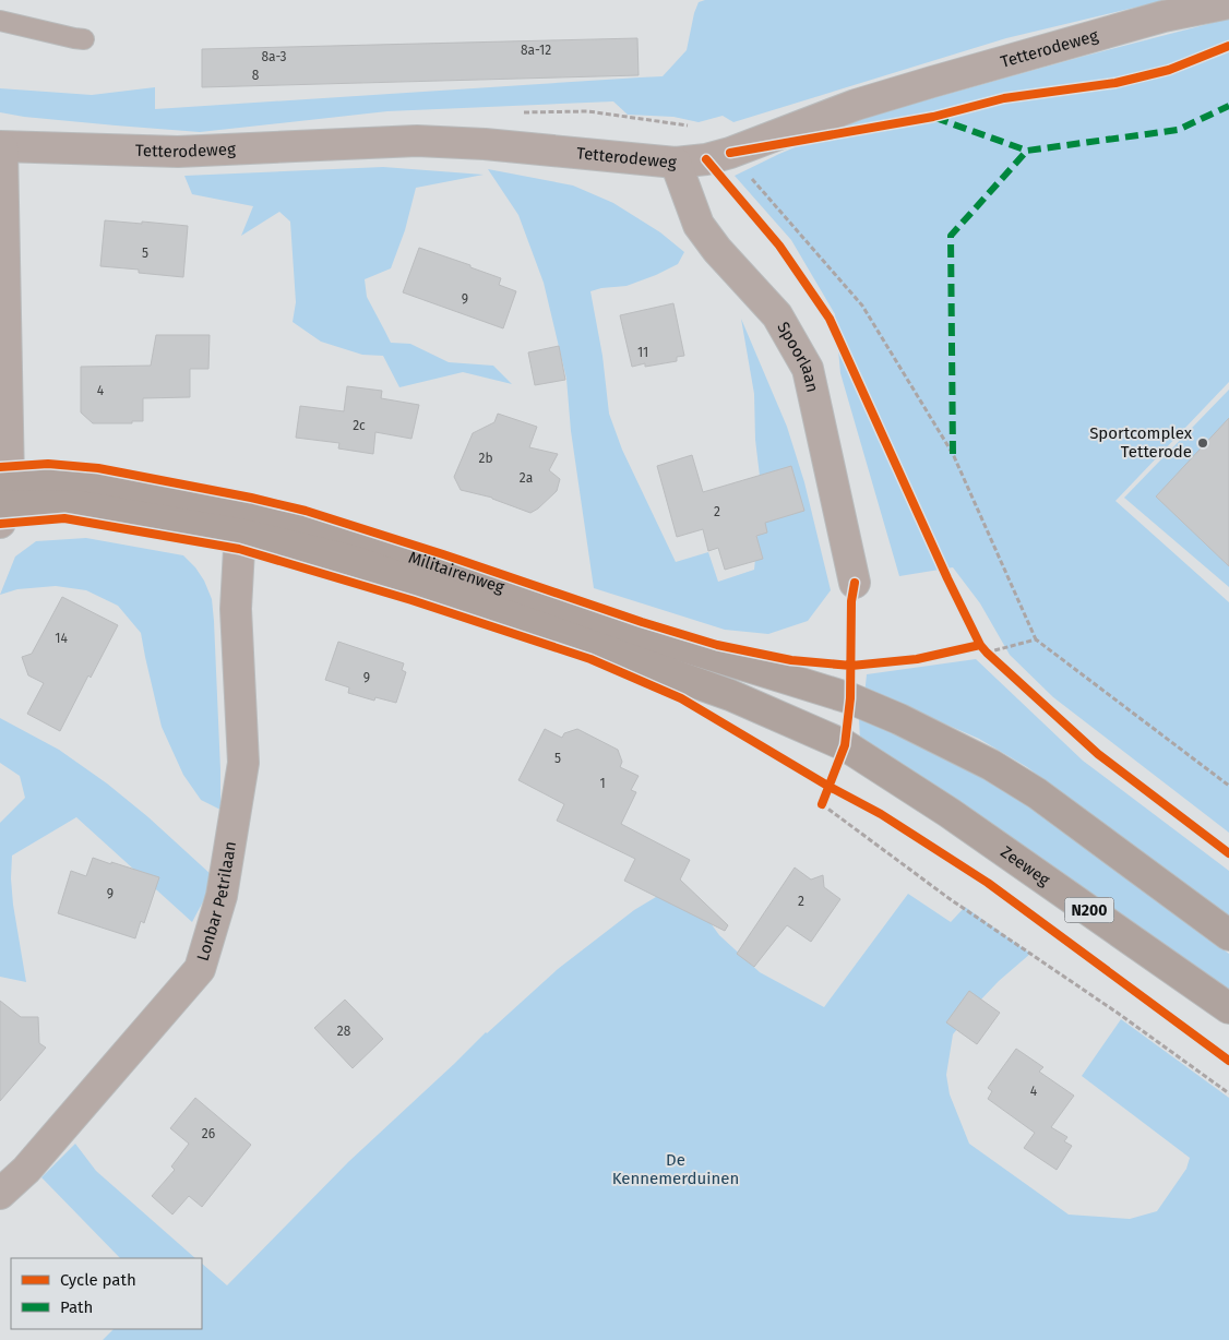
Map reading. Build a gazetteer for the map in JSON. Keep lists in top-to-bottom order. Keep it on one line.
{"streets":{"main road":["Militairenweg","Zeeweg","N200"],"street":["Tetterodeweg","Spoorlaan","Lonbar Petrilaan"]},"crossings":[["Tetterodeweg","Spoorlaan"],["Militairenweg","Zeeweg"],["Militairenweg","Lonbar Petrilaan"]],"parks":["De Kennemerduinen"],"places":["Sportcomplex Tetterode"],"house_numbers":["8a-12","8a-3","8","5","9","11","4","2c","2b","2a","2","14","9","5","1","9","2","28","4","26"],"legend":["Cycle path","Path"]}
